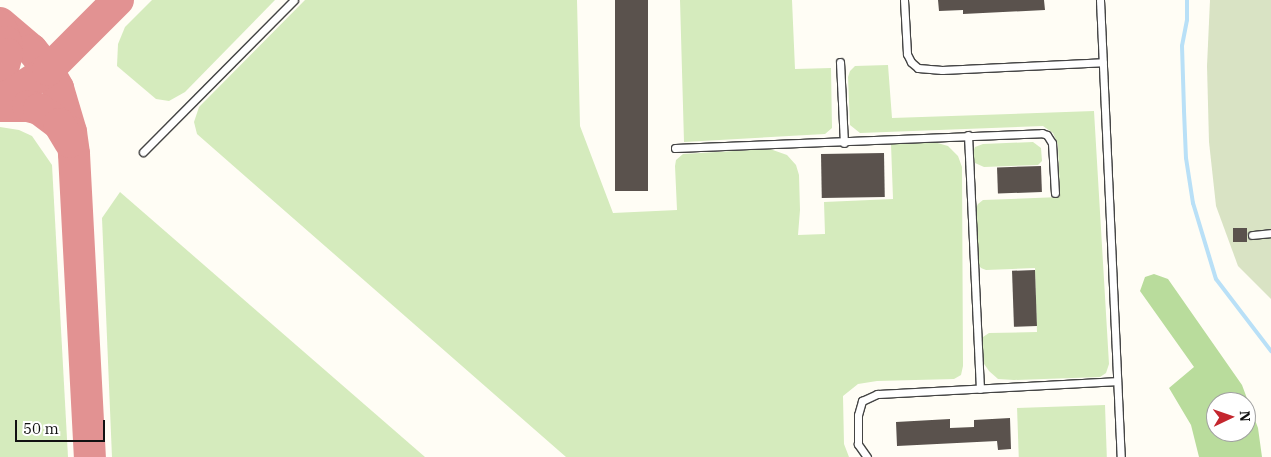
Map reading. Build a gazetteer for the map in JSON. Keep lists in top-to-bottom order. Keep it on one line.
{"scale_bar":"50 m","north":"right"}
